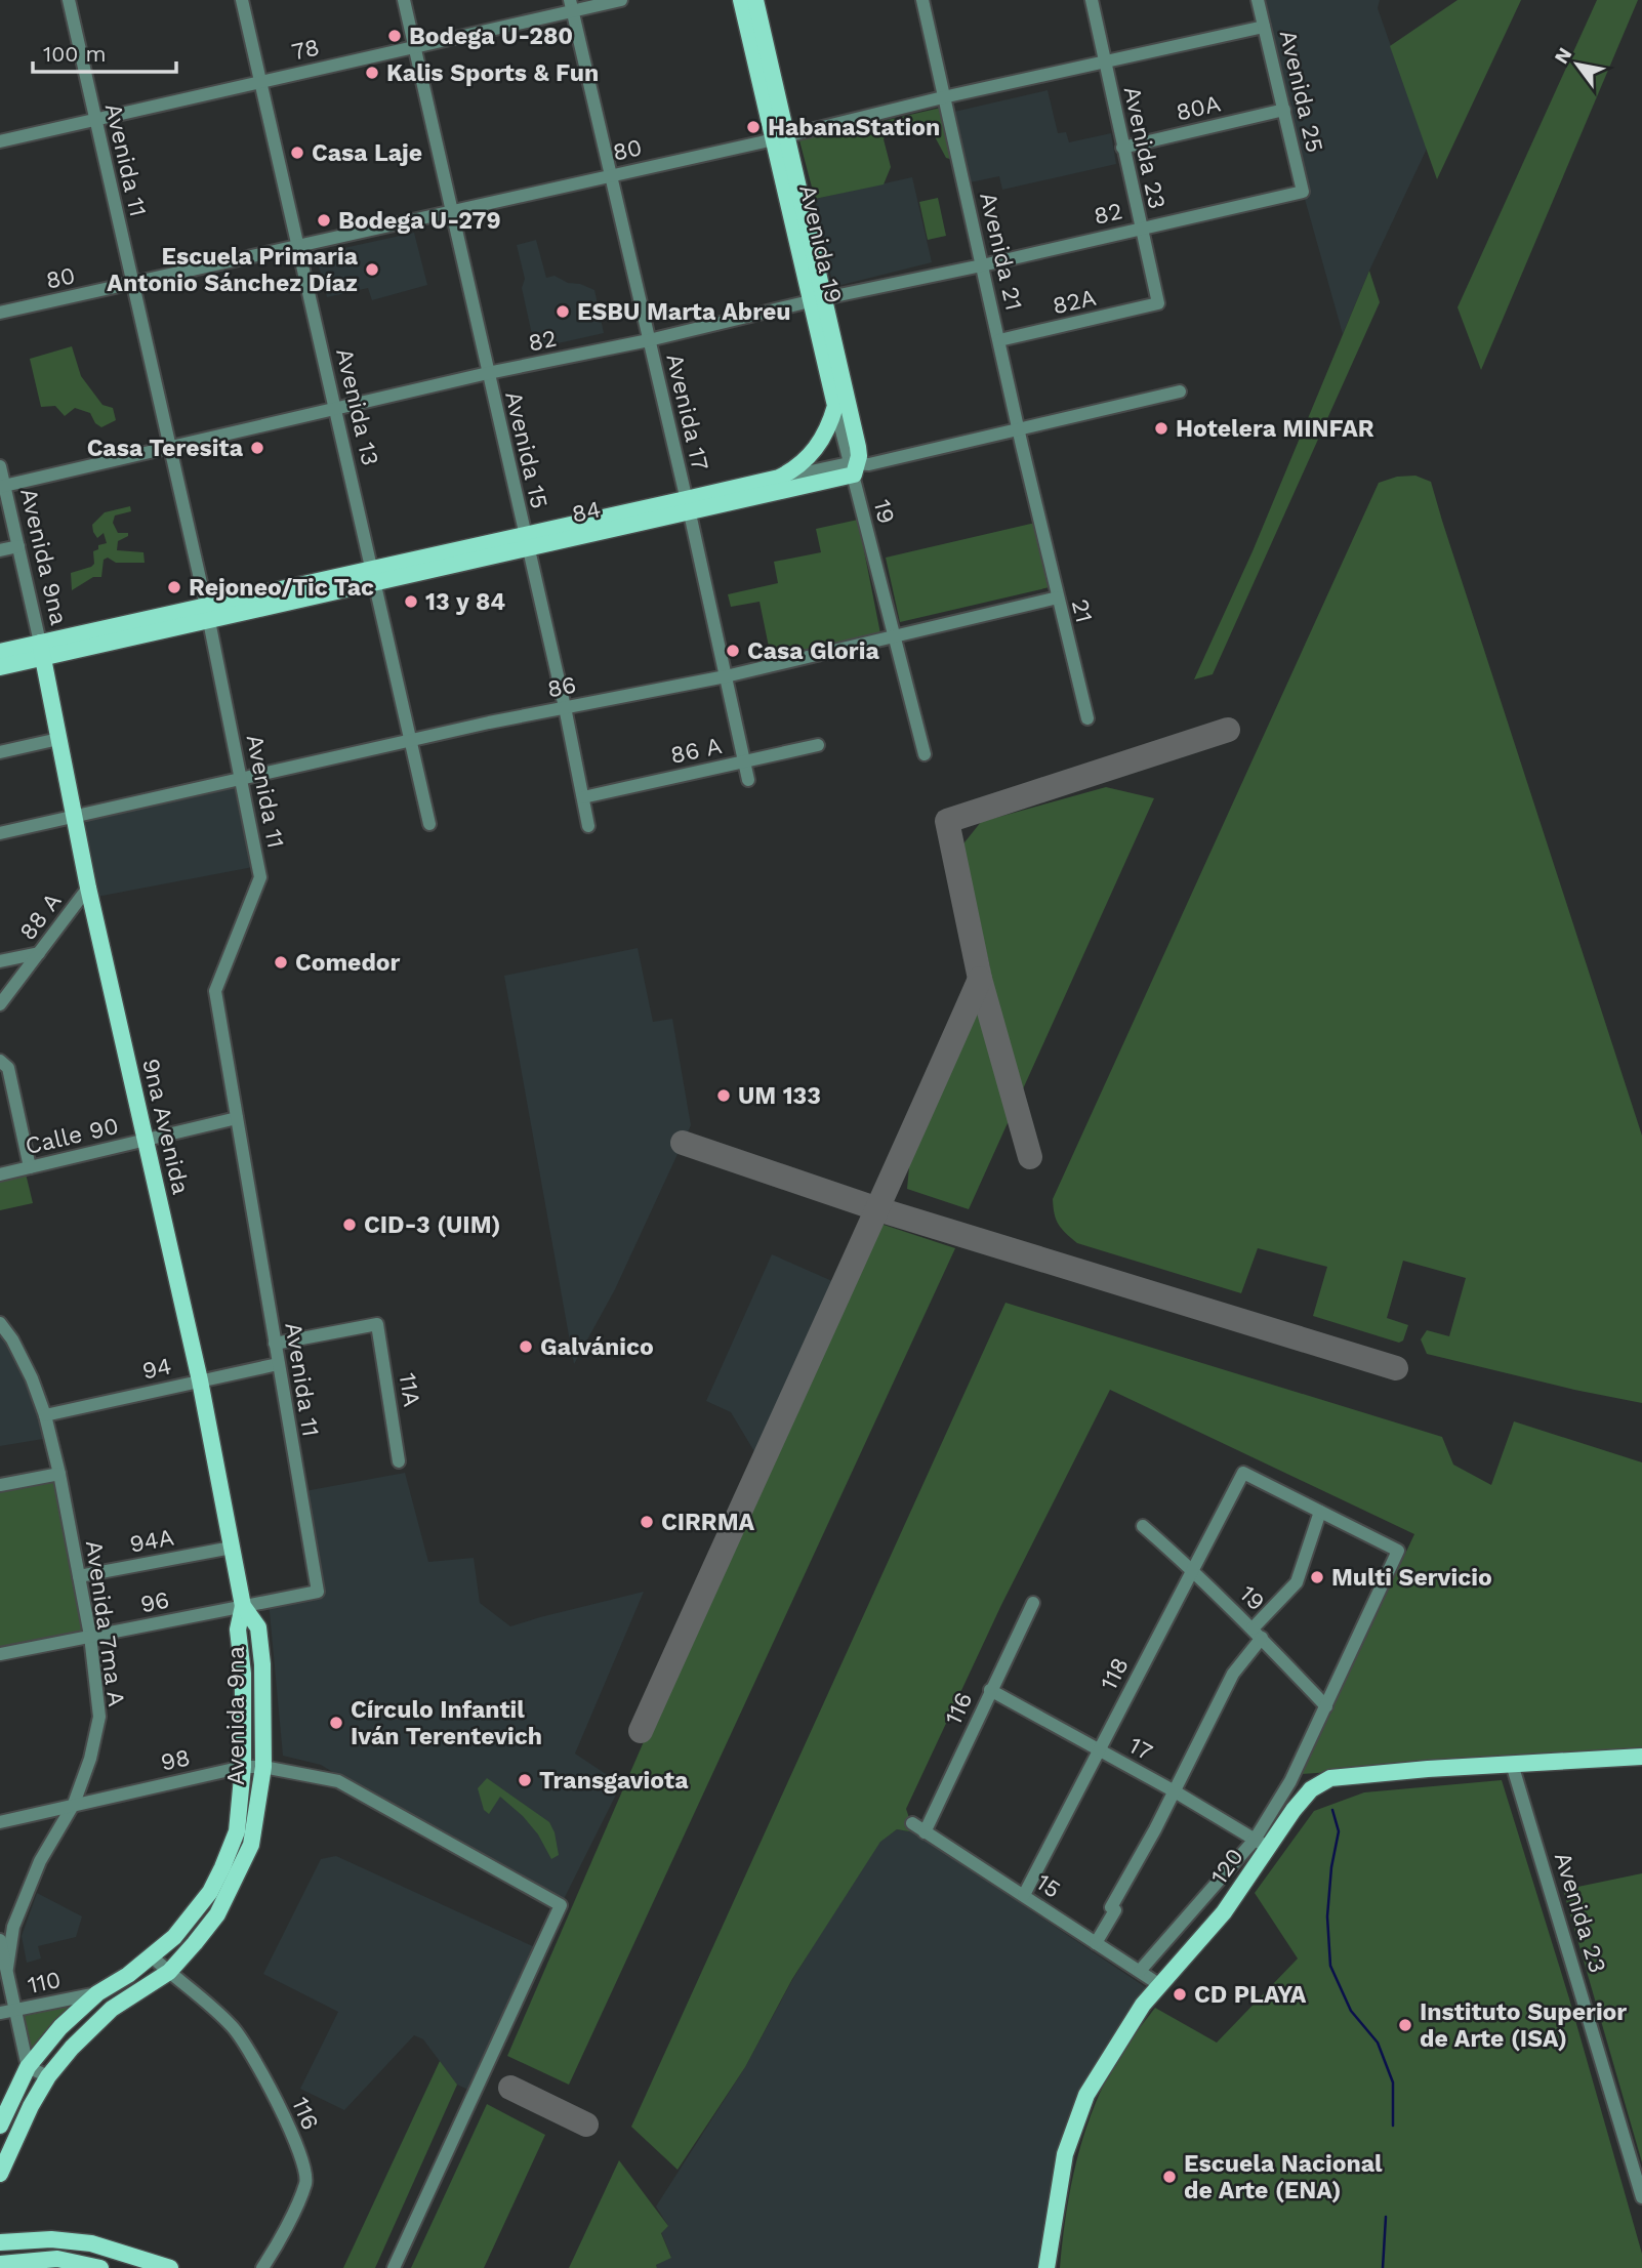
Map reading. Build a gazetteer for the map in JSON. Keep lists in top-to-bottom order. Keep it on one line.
{"streets":{"main road":["Avenida 19","84","Avenida 9na","9na Avenida","120"],"street":["78","Avenida 25","80A","Avenida 23","80","Avenida 11","82","Avenida 21","82A","Avenida 13","Avenida 17","Avenida 15","19","21","86","86 A","88 A","Calle 90","94","11A","94A","96","Avenida 7ma A","118","116","17","98","15","110"]},"crossings":[["78","Avenida 11"],["78","Avenida 13"],["78","Avenida 17"],["78","Avenida 15"],["Avenida 25","80A"],["Avenida 25","80"],["Avenida 25","82"],["80A","Avenida 23"],["Avenida 23","80"],["Avenida 23","82"],["Avenida 23","82A"],["Avenida 23","120"],["80","Avenida 11"],["80","Avenida 19"],["80","Avenida 21"],["80","Avenida 13"],["80","Avenida 17"],["80","Avenida 15"],["Avenida 11","82"],["Avenida 11","84"],["Avenida 11","86"],["Avenida 11","Calle 90"],["Avenida 11","94"],["Avenida 11","11A"],["Avenida 11","96"],["82","Avenida 19"],["82","Avenida 21"],["82","Avenida 13"],["82","Avenida 17"],["82","Avenida 15"],["82","Avenida 9na"],["Avenida 19","84"],["Avenida 19","19"],["Avenida 21","82A"],["Avenida 21","84"],["Avenida 21","21"],["Avenida 13","84"],["Avenida 13","86"],["Avenida 17","84"],["Avenida 17","86"],["Avenida 17","86 A"],["Avenida 15","84"],["Avenida 15","86"],["Avenida 15","86 A"],["84","19"],["84","Avenida 9na"],["84","9na Avenida"],["19","86"],["19","118"],["19","120"],["Avenida 9na","9na Avenida"],["Avenida 9na","96"],["Avenida 9na","116"],["Avenida 9na","98"],["Avenida 9na","110"],["21","86"],["86","9na Avenida"],["88 A","9na Avenida"],["9na Avenida","Calle 90"],["9na Avenida","94"],["9na Avenida","94A"],["9na Avenida","96"],["94","Avenida 7ma A"],["94A","Avenida 7ma A"],["96","Avenida 7ma A"],["Avenida 7ma A","98"],["118","17"],["118","120"],["118","15"],["116","17"],["116","15"],["17","120"],["120","15"]],"places":["Bodega U-280","Kalis Sports & Fun","HabanaStation","Casa Laje","Bodega U-279","Escuela Primaria Antonio Sánchez Díaz","ESBU Marta Abreu","Hotelera MINFAR","Casa Teresita","Rejoneo/Tic Tac","13 y 84","Casa Gloria","Comedor","UM 133","CID-3 (UIM)","Galvánico","CIRRMA","Multi Servicio","Círculo Infantil Iván Terentevich","Transgaviota","CD PLAYA","Instituto Superior de Arte (ISA)","Escuela Nacional de Arte (ENA)"],"scale_bar":"100 m","north":"top left"}
